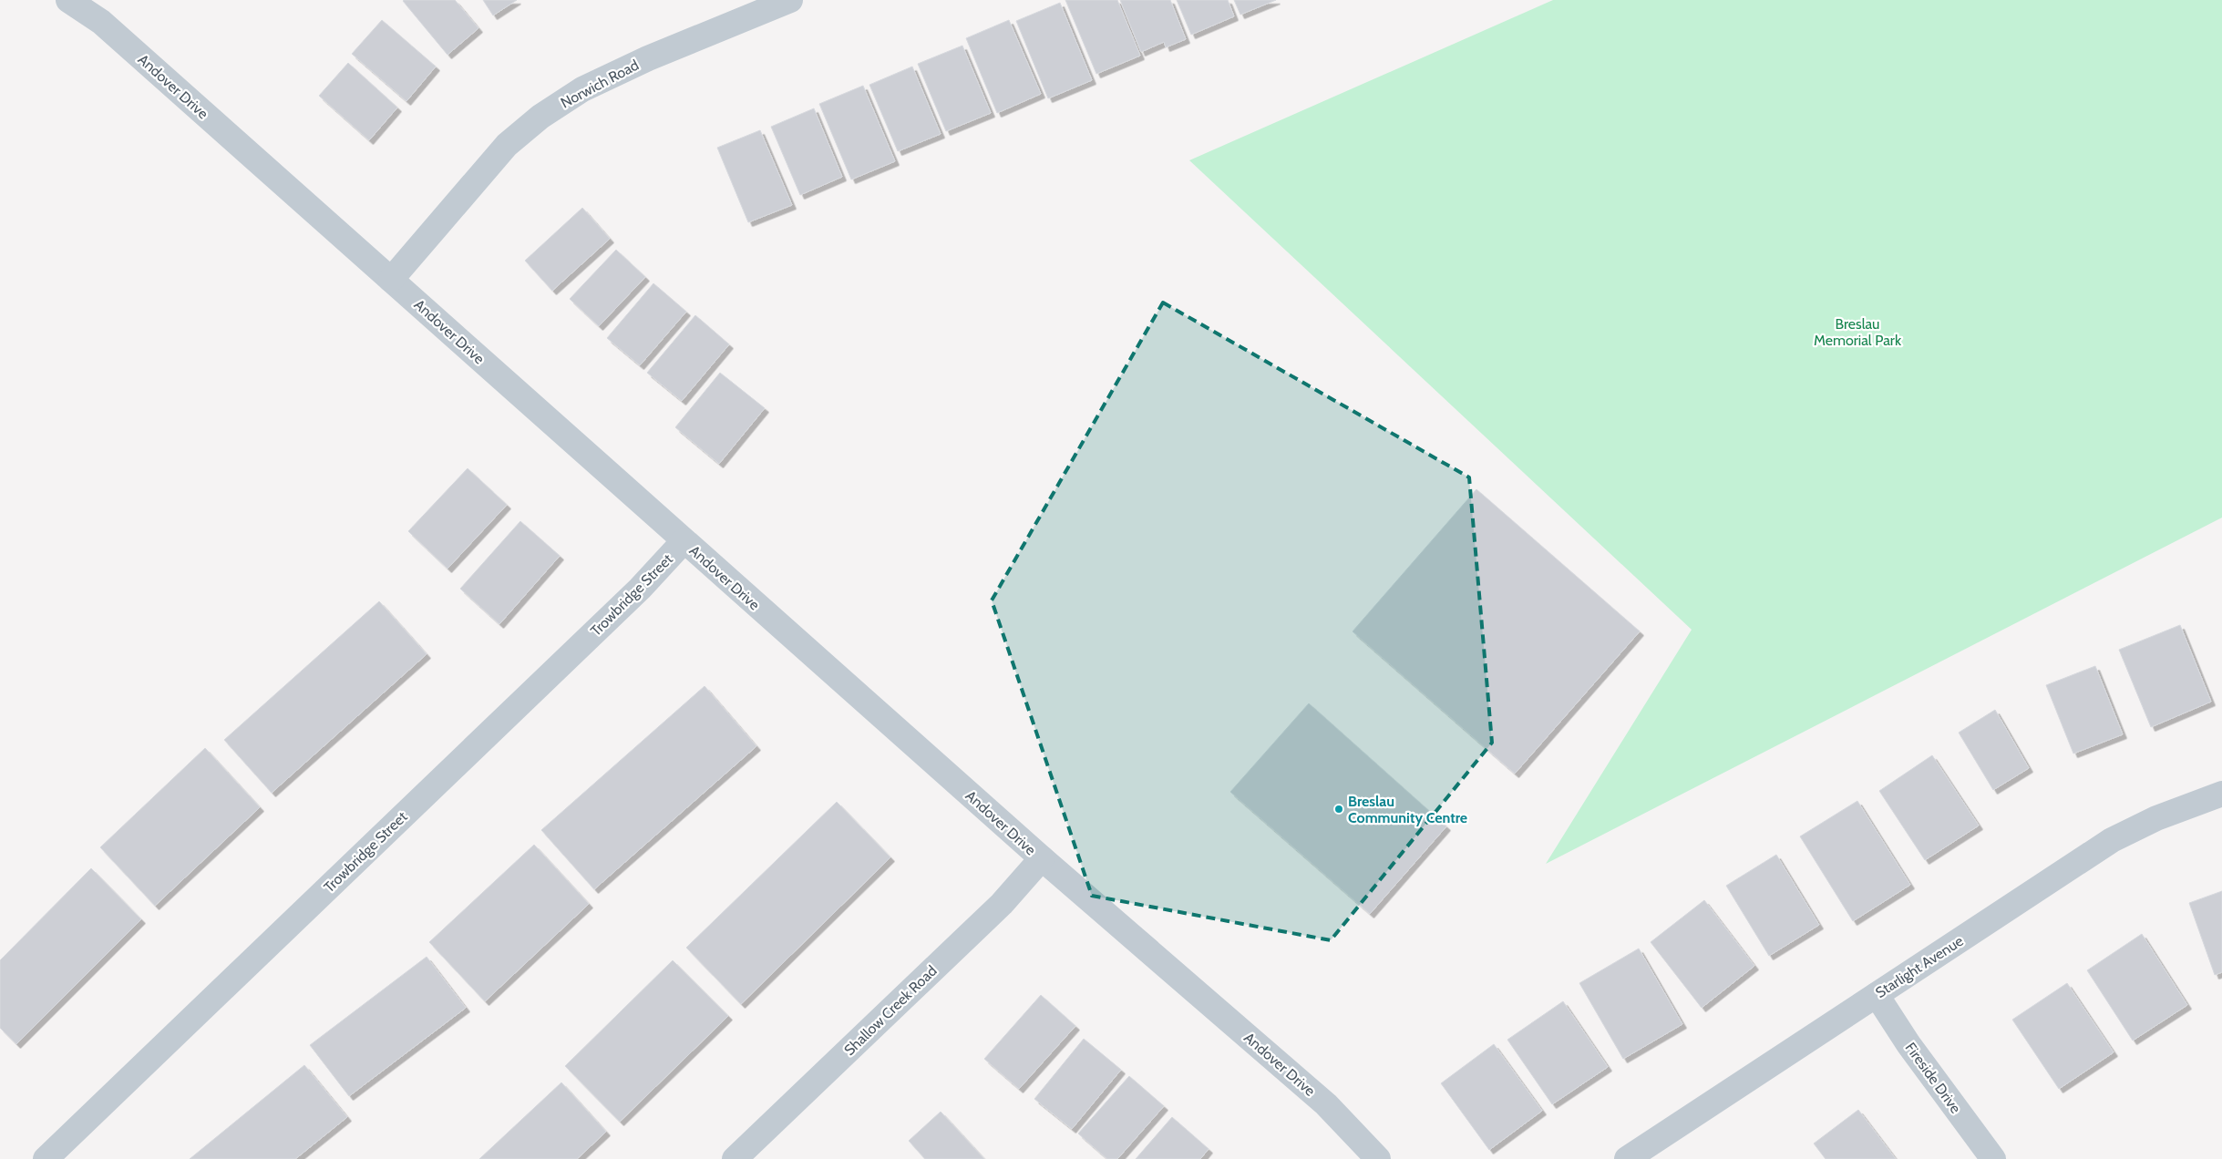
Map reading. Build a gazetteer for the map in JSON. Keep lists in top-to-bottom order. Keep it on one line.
{"streets":{"street":["Norwich Road","Andover Drive","Trowbridge Street","Starlight Avenue","Shallow Creek Road","Fireside Drive"]},"crossings":[["Norwich Road","Andover Drive"],["Andover Drive","Trowbridge Street"],["Andover Drive","Shallow Creek Road"],["Starlight Avenue","Fireside Drive"]],"parks":["Breslau Memorial Park"],"places":["Breslau Community Centre"]}
